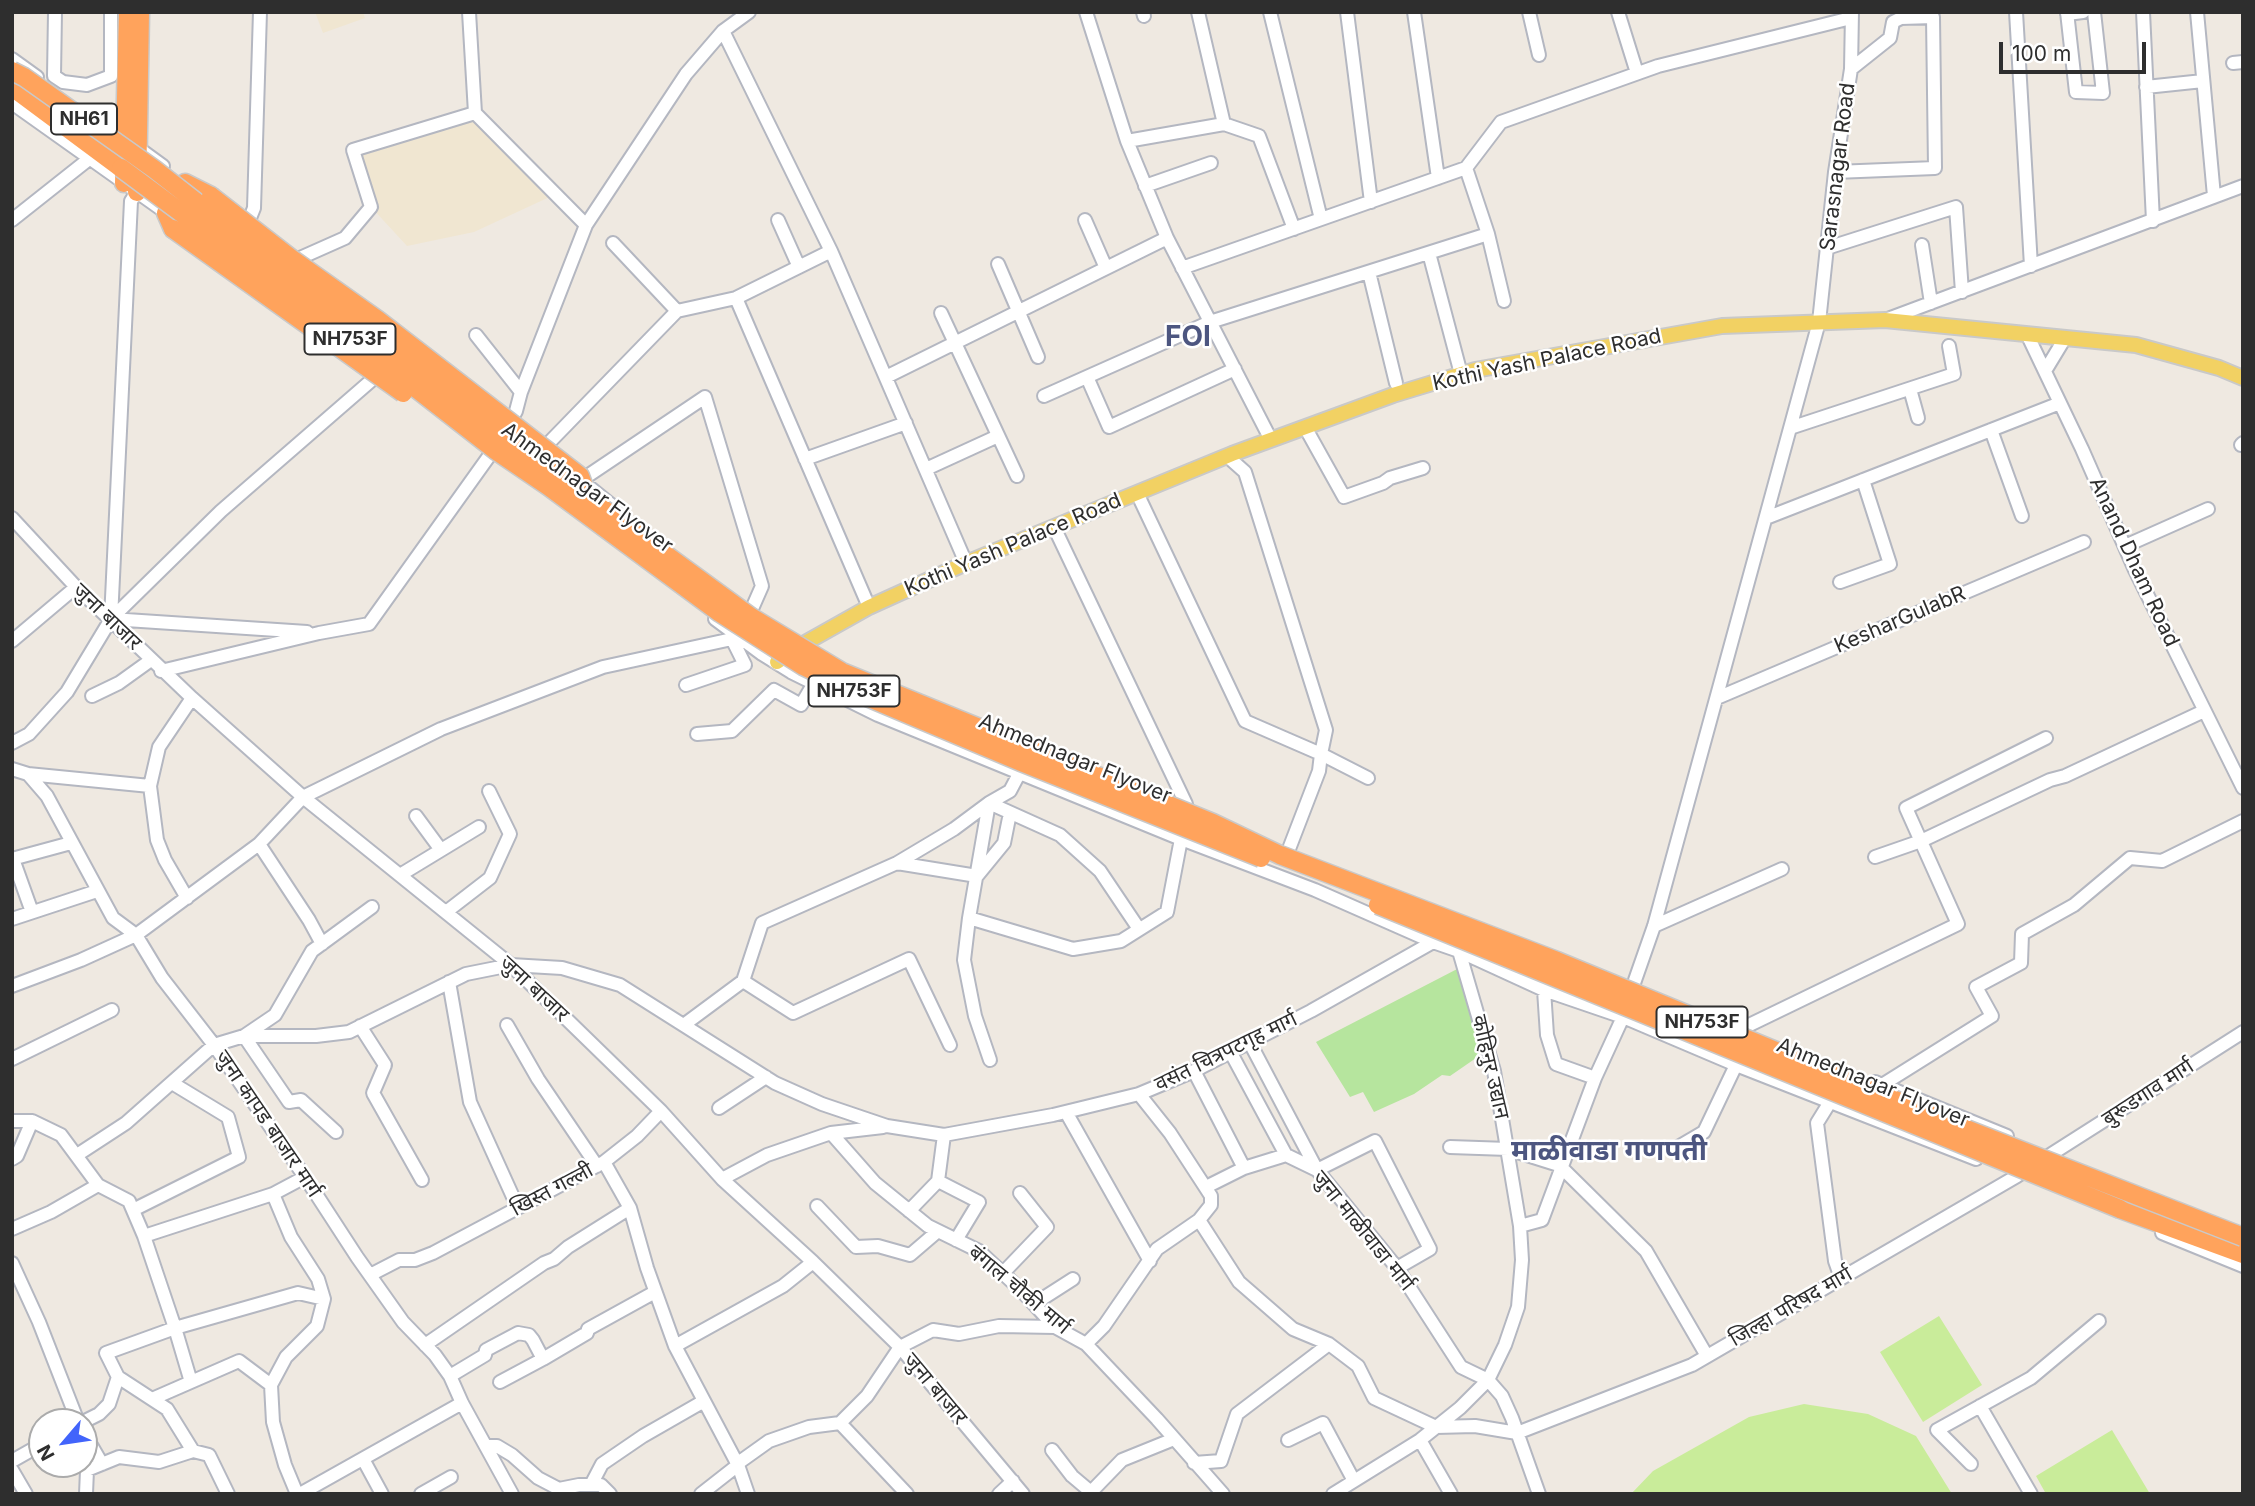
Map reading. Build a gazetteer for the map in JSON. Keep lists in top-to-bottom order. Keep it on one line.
{"streets":{"highway":["NH61","NH753F","Ahmednagar Flyover"],"main road":["Kothi Yash Palace Road"],"street":["Sarasnagar Road","Anand Dham Road","जुना बाजार","KesharGulabR","वसंत चित्रपटगृह मार्ग","कोहिनुर उद्यान","बुरूडगाव मार्ग","जुना कापड बाजार मार्ग","खिस्त गल्ली","जुना माळीवाडा मार्ग","बंगाल चौकी मार्ग","जिल्हा परिषद मार्ग"]},"crossings":[["Sarasnagar Road","Kothi Yash Palace Road"],["Sarasnagar Road","KesharGulabR"],["Kothi Yash Palace Road","Anand Dham Road"],["जुना बाजार","खिस्त गल्ली"],["कोहिनुर उद्यान","जुना माळीवाडा मार्ग"],["बुरूडगाव मार्ग","जिल्हा परिषद मार्ग"],["जुना कापड बाजार मार्ग","खिस्त गल्ली"]],"districts":["FOI","माळीवाडा गणपती"],"scale_bar":"100 m","north":"bottom left"}
